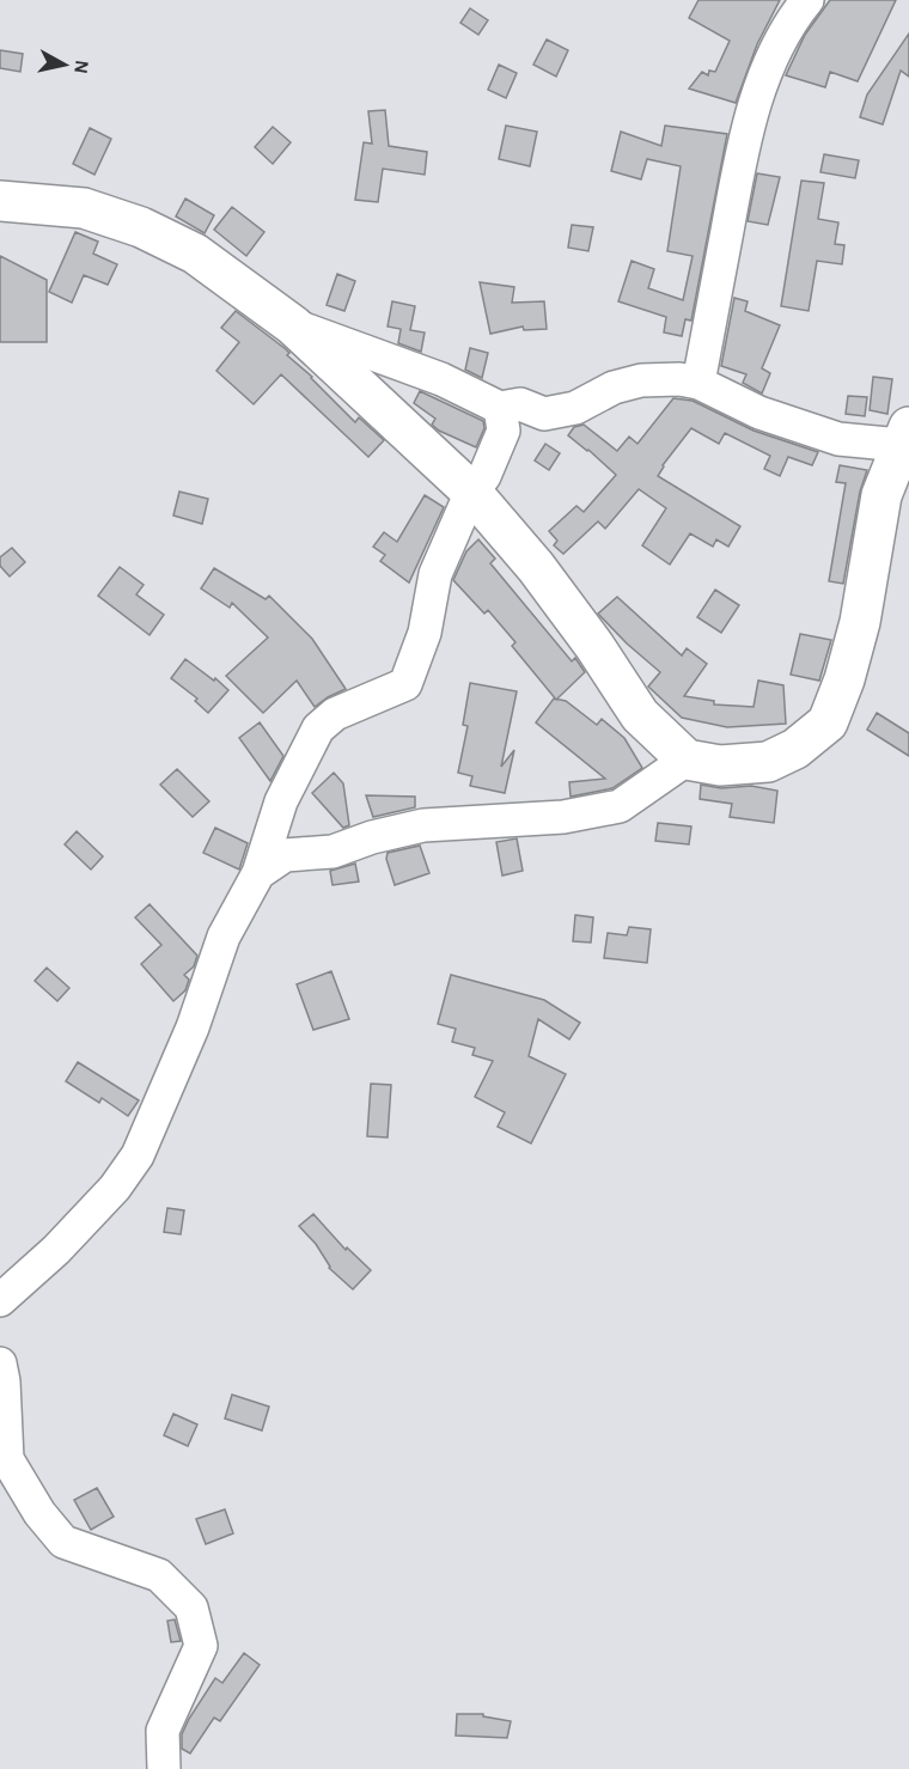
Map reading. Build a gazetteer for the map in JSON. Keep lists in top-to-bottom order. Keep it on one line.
{"north":"right"}
